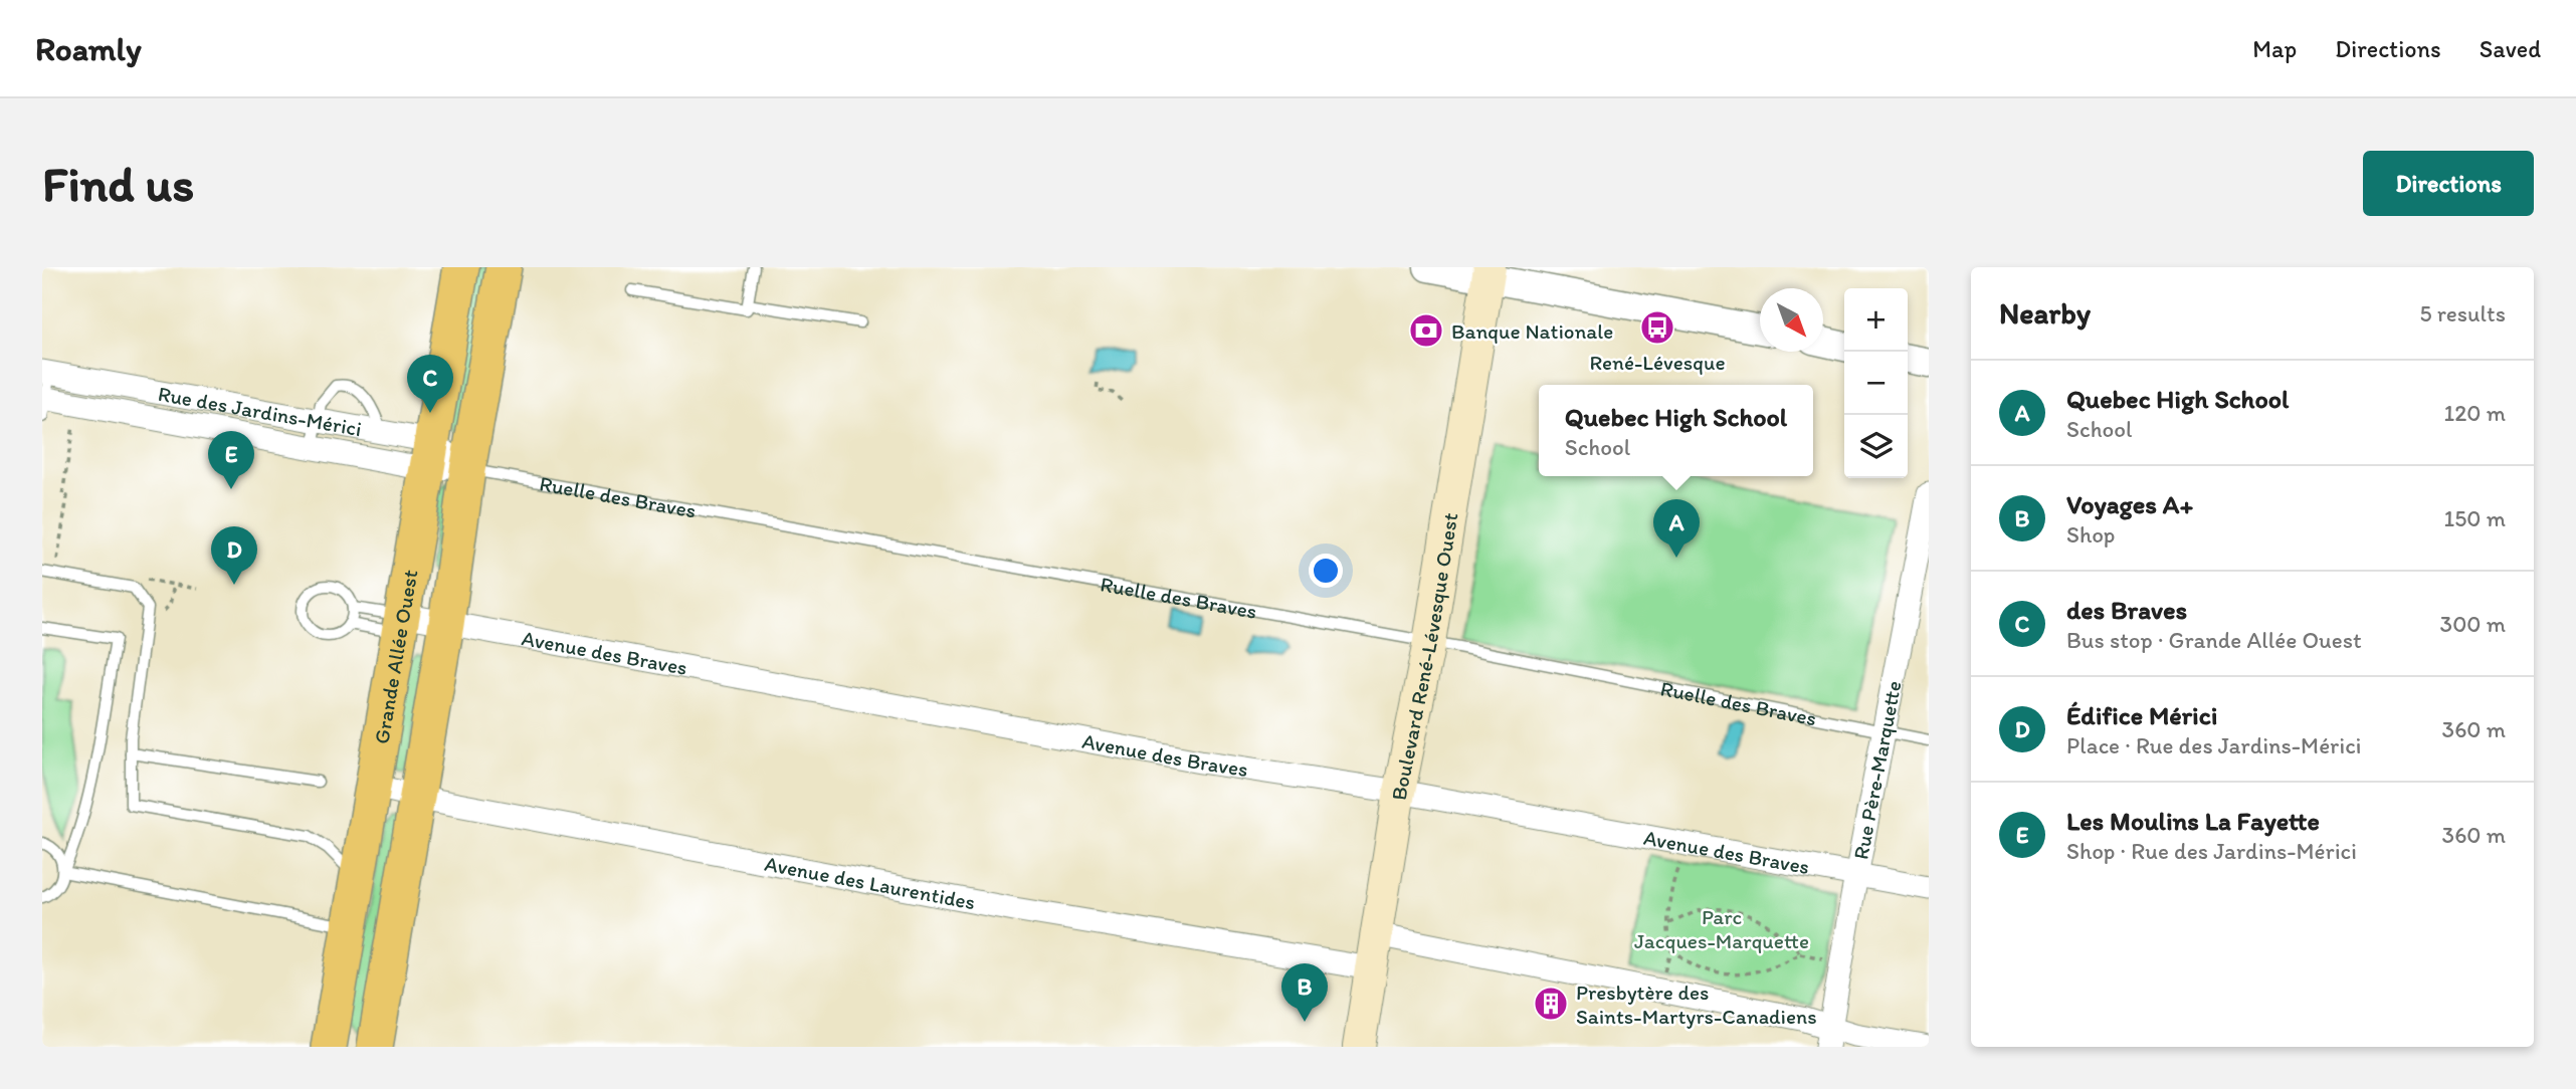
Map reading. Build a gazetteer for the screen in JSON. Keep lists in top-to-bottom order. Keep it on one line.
{"streets":{"main road":["Grande Allée Ouest","Boulevard René-Lévesque Ouest"],"street":["Rue des Jardins-Mérici","Avenue des Braves","Rue Père-Marquette","Avenue des Laurentides"],"lane":["Ruelle des Braves"]},"crossings":[["Rue des Jardins-Mérici","Ruelle des Braves"],["Rue des Jardins-Mérici","Grande Allée Ouest"],["Ruelle des Braves","Boulevard René-Lévesque Ouest"],["Ruelle des Braves","Rue Père-Marquette"],["Avenue des Braves","Grande Allée Ouest"],["Avenue des Braves","Boulevard René-Lévesque Ouest"],["Avenue des Braves","Rue Père-Marquette"],["Grande Allée Ouest","Avenue des Laurentides"],["Boulevard René-Lévesque Ouest","Avenue des Laurentides"]],"parks":["Parc Jacques-Marquette"],"places":{"bus stop":["René-Lévesque"],"bank":["Banque Nationale"],"building":["Presbytère des Saints-Martyrs-Canadiens"]},"north":"bottom right","page":{"header":"Roamly","nav":["Map","Directions","Saved"],"buttons":"Directions","title":"Find us","heading":["Nearby","5 results"],"map_buttons":["+","−"],"pins":["C","E","A","D","B"],"list":[{"mark":"A","name":"Quebec High School","note":"School","value":"120 m"},{"mark":"B","name":"Voyages A+","note":"Shop","value":"150 m"},{"mark":"C","name":"des Braves","note":"Bus stop · Grande Allée Ouest","value":"300 m"},{"mark":"D","name":"Édifice Mérici","note":"Place · Rue des Jardins-Mérici","value":"360 m"},{"mark":"E","name":"Les Moulins La Fayette","note":"Shop · Rue des Jardins-Mérici","value":"360 m"}],"popup":["Quebec High School","School"]}}
